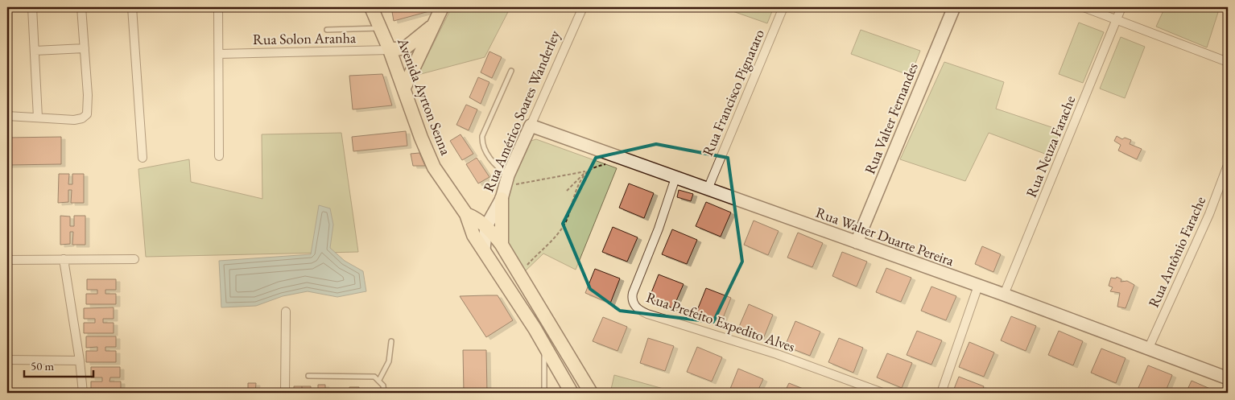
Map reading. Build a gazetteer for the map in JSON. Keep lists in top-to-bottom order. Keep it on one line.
{"streets":{"main road":["Avenida Ayrton Senna","Rua Américo Soares Wanderley","Rua Valter Fernandes","Rua Walter Duarte Pereira"],"street":["Rua Solon Aranha","Rua Francisco Pignataro","Rua Neuza Farache","Rua Antônio Farache","Rua Prefeito Expedito Alves"]},"crossings":[["Rua Solon Aranha","Avenida Ayrton Senna"],["Rua Francisco Pignataro","Rua Walter Duarte Pereira"],["Avenida Ayrton Senna","Rua Américo Soares Wanderley"],["Rua Américo Soares Wanderley","Rua Walter Duarte Pereira"],["Rua Valter Fernandes","Rua Walter Duarte Pereira"],["Rua Neuza Farache","Rua Walter Duarte Pereira"],["Rua Walter Duarte Pereira","Rua Antônio Farache"],["Rua Walter Duarte Pereira","Rua Prefeito Expedito Alves"]],"scale_bar":"50 m"}
